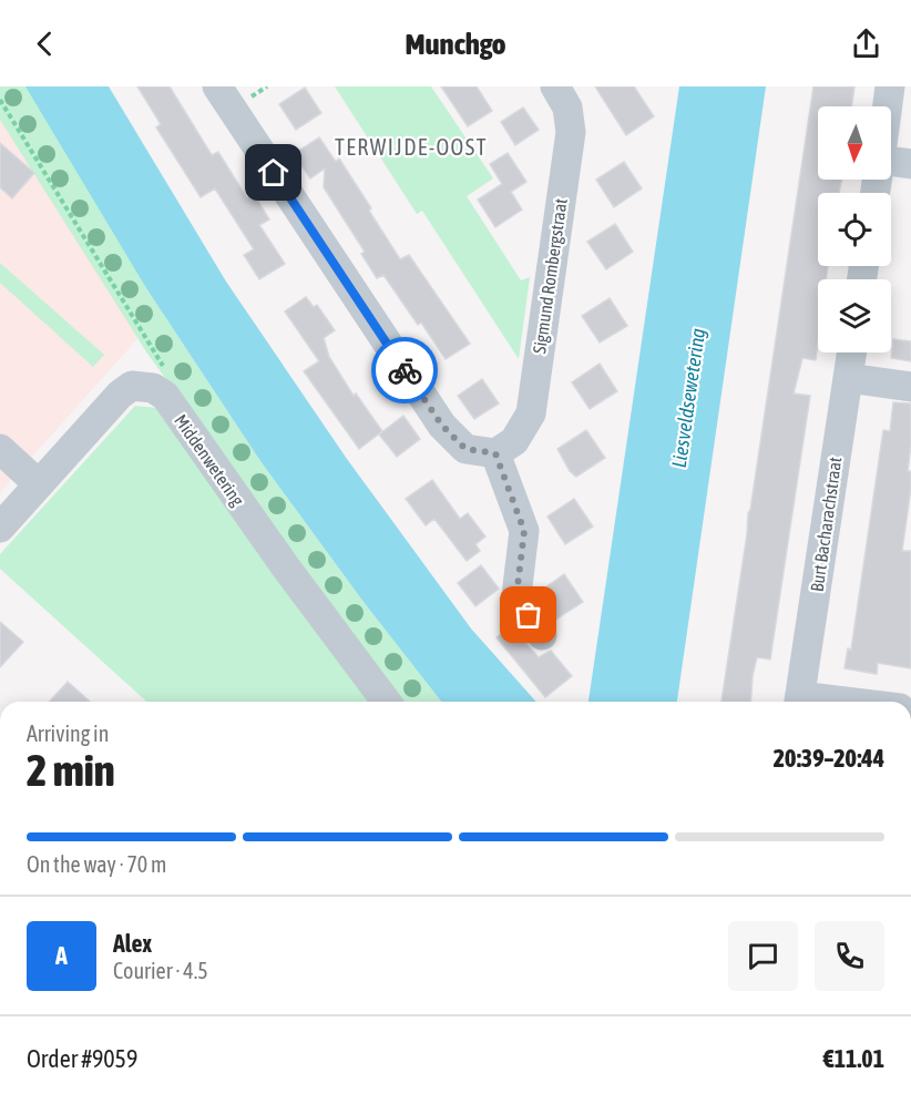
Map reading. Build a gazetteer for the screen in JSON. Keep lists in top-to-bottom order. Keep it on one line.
{"streets":{"street":["Sigmund Rombergstraat","Middenwetering","Burt Bacharachstraat"]},"districts":["TERWIJDE-OOST"],"water":["Liesveldsewetering"],"north":"bottom","page":{"header":"Munchgo","heading":["2 min","Arriving in","20:39–20:44"],"panel":["Alex","Courier · 4.5","Order #9059","€11.01"],"bar":"On the way · 70 m","round":"A"}}
